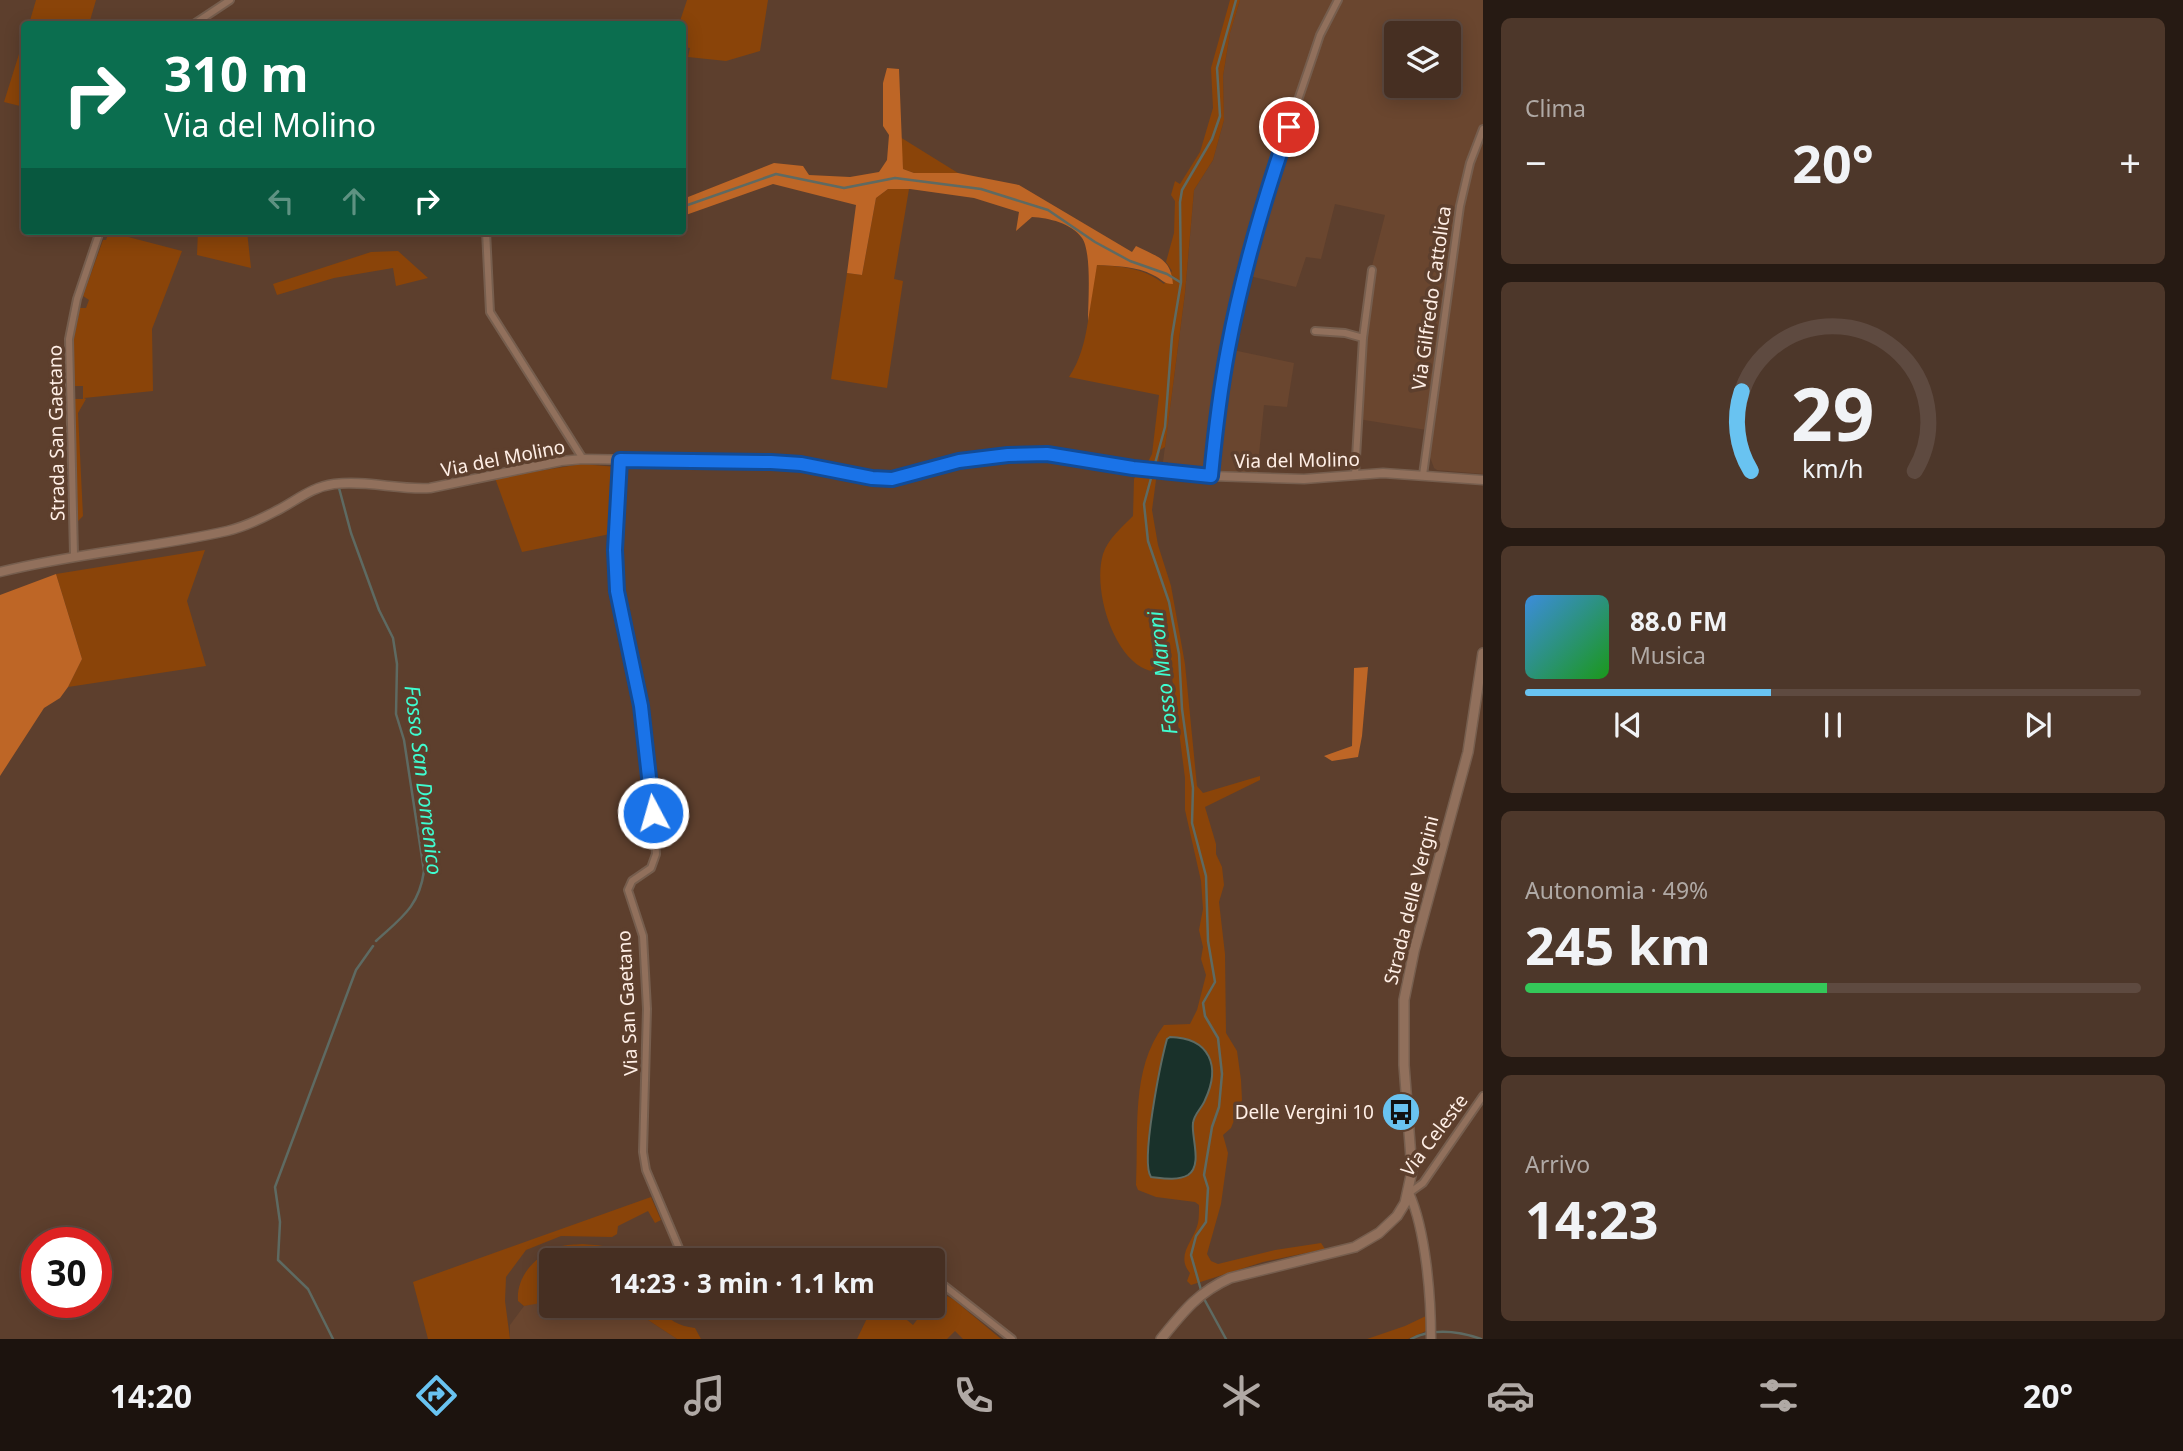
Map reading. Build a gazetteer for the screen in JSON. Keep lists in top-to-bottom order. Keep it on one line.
{"streets":{"main road":["Strada delle Vergini"],"street":["Via Gilfredo Cattolica","Strada San Gaetano","Via del Molino","Via San Gaetano","Via Celeste"]},"crossings":[["Via Gilfredo Cattolica","Via del Molino"],["Strada San Gaetano","Via del Molino"],["Via del Molino","Via San Gaetano"],["Strada delle Vergini","Via Celeste"]],"water":["Fosso Maroni","Fosso San Domenico"],"places":{"bus stop":["Delle Vergini 10"]},"page":{"tile":["Clima",["Autonomia · 49%","245 km"],["Arrivo","14:23"]],"turn":["310 m","Via del Molino"],"heat":["−","20°","+"],"song":["88.0 FM","Musica"],"limit":"30","trip":"14:23 · 3 min · 1.1 km","tabs":["14:20","20°"],"gauge":["29","km/h"]}}
